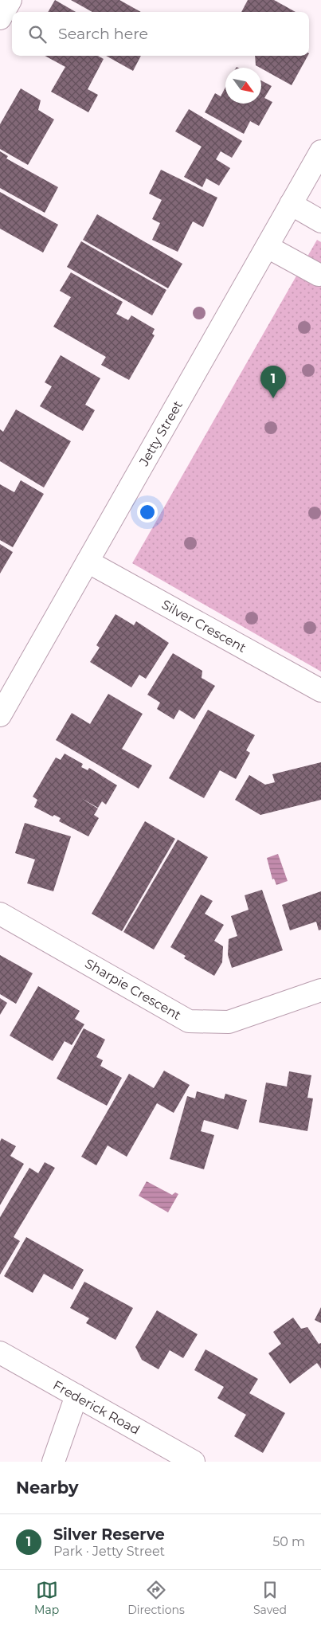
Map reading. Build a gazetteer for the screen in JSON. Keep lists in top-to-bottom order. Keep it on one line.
{"streets":{"street":["Jetty Street","Silver Crescent","Sharpie Crescent","Frederick Road"]},"crossings":[["Jetty Street","Silver Crescent"]],"north":"bottom right","page":{"search":"Search here","pins":"1","heading":"Nearby","list":[{"mark":"1","name":"Silver Reserve","note":"Park · Jetty Street","value":"50 m"}],"nav":["Map","Directions","Saved"]}}
